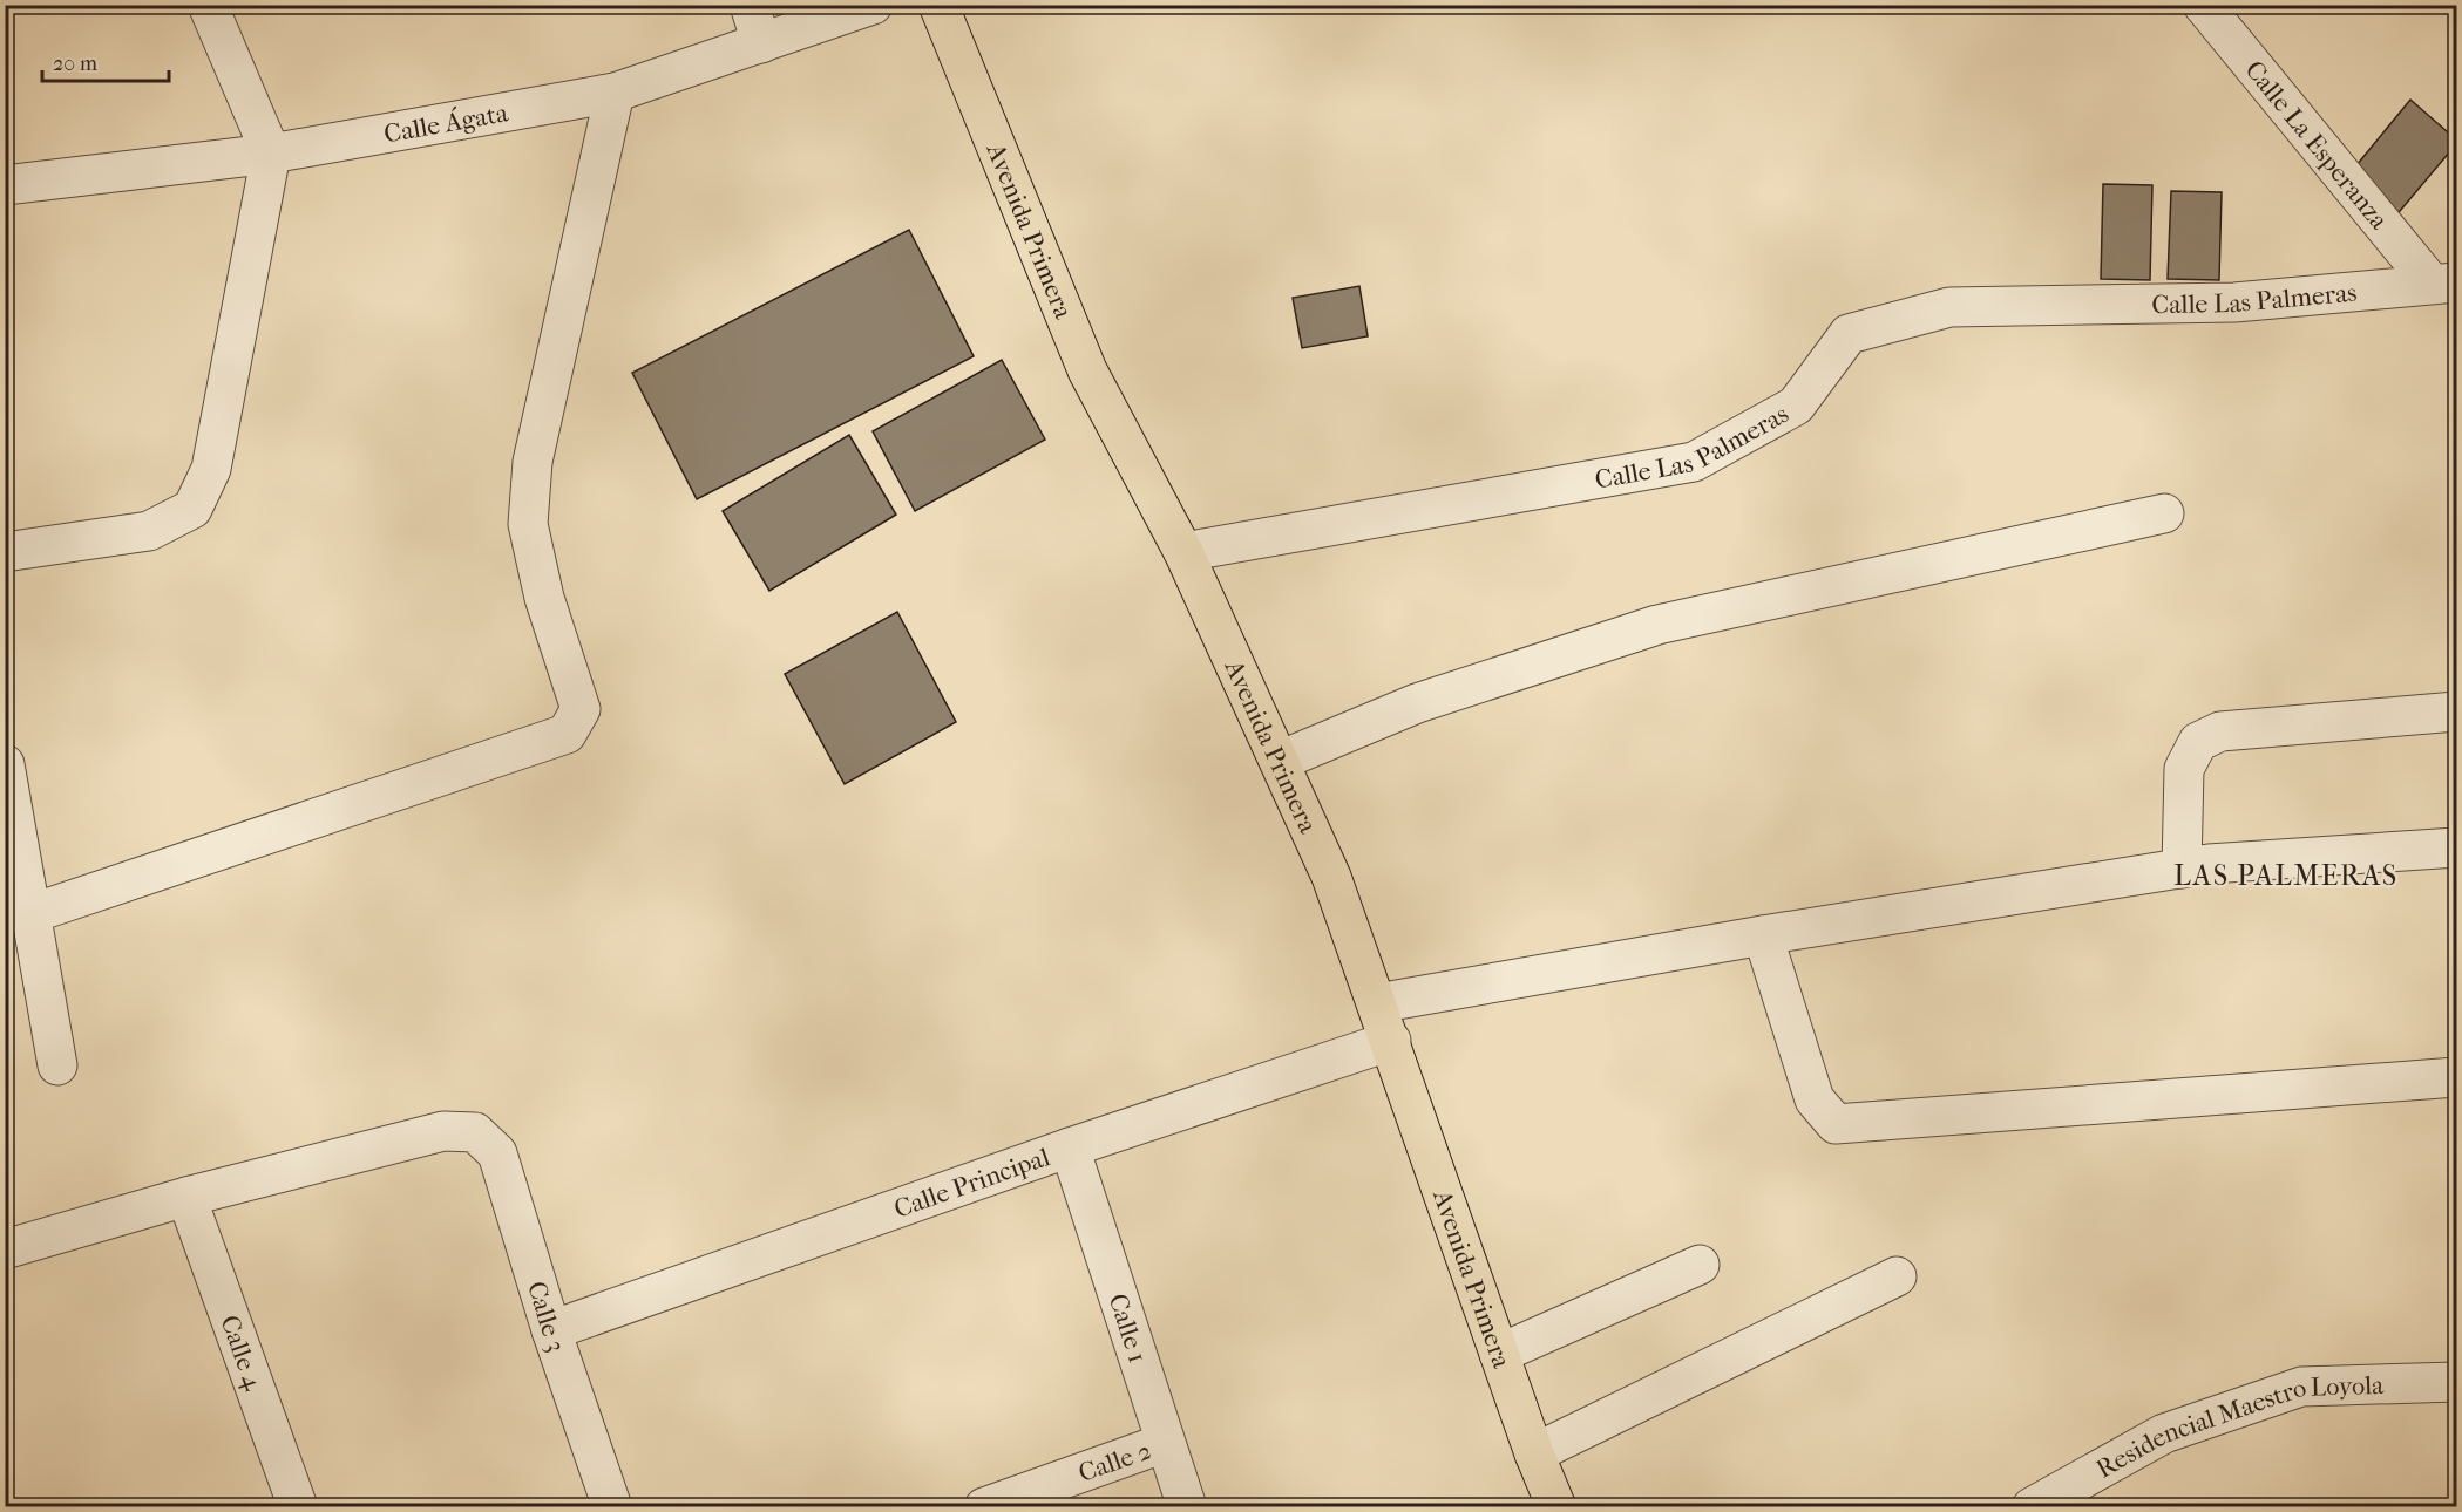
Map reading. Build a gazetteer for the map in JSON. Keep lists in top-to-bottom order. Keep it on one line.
{"streets":{"main road":["Avenida Primera"],"street":["Calle Ágata","Calle La Esperanza","Calle Las Palmeras","Calle Principal","Calle 3","Calle 1","Calle 4","Residencial Maestro Loyola","Calle 2"]},"crossings":[["Calle La Esperanza","Calle Las Palmeras"],["Avenida Primera","Calle Las Palmeras"],["Avenida Primera","Calle Principal"],["Calle Principal","Calle 3"],["Calle Principal","Calle 1"],["Calle 3","Calle 4"],["Calle 1","Calle 2"]],"districts":["LAS PALMERAS"],"scale_bar":"20 m"}
